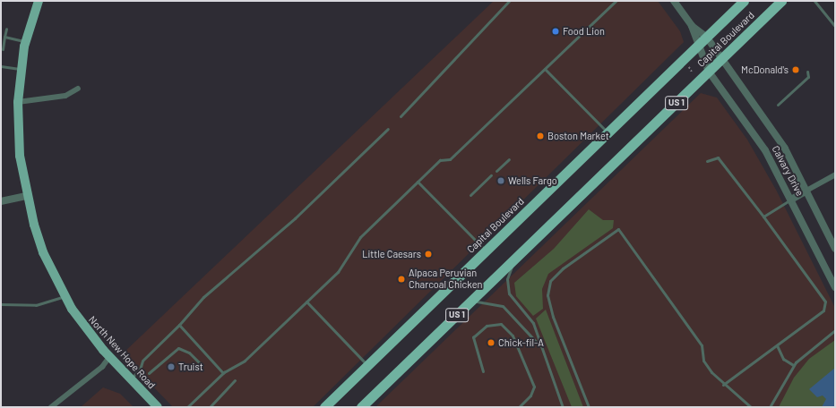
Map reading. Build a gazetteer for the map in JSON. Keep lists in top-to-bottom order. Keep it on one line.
{"streets":{"highway":["Capital Boulevard","US 1"],"main road":["North New Hope Road"],"street":["Calvary Drive"]},"crossings":[["Capital Boulevard","Calvary Drive"]],"places":["Food Lion","McDonald's","Boston Market","Wells Fargo","Little Caesars","Alpaca Peruvian Charcoal Chicken","Chick-fil-A","Truist"]}
